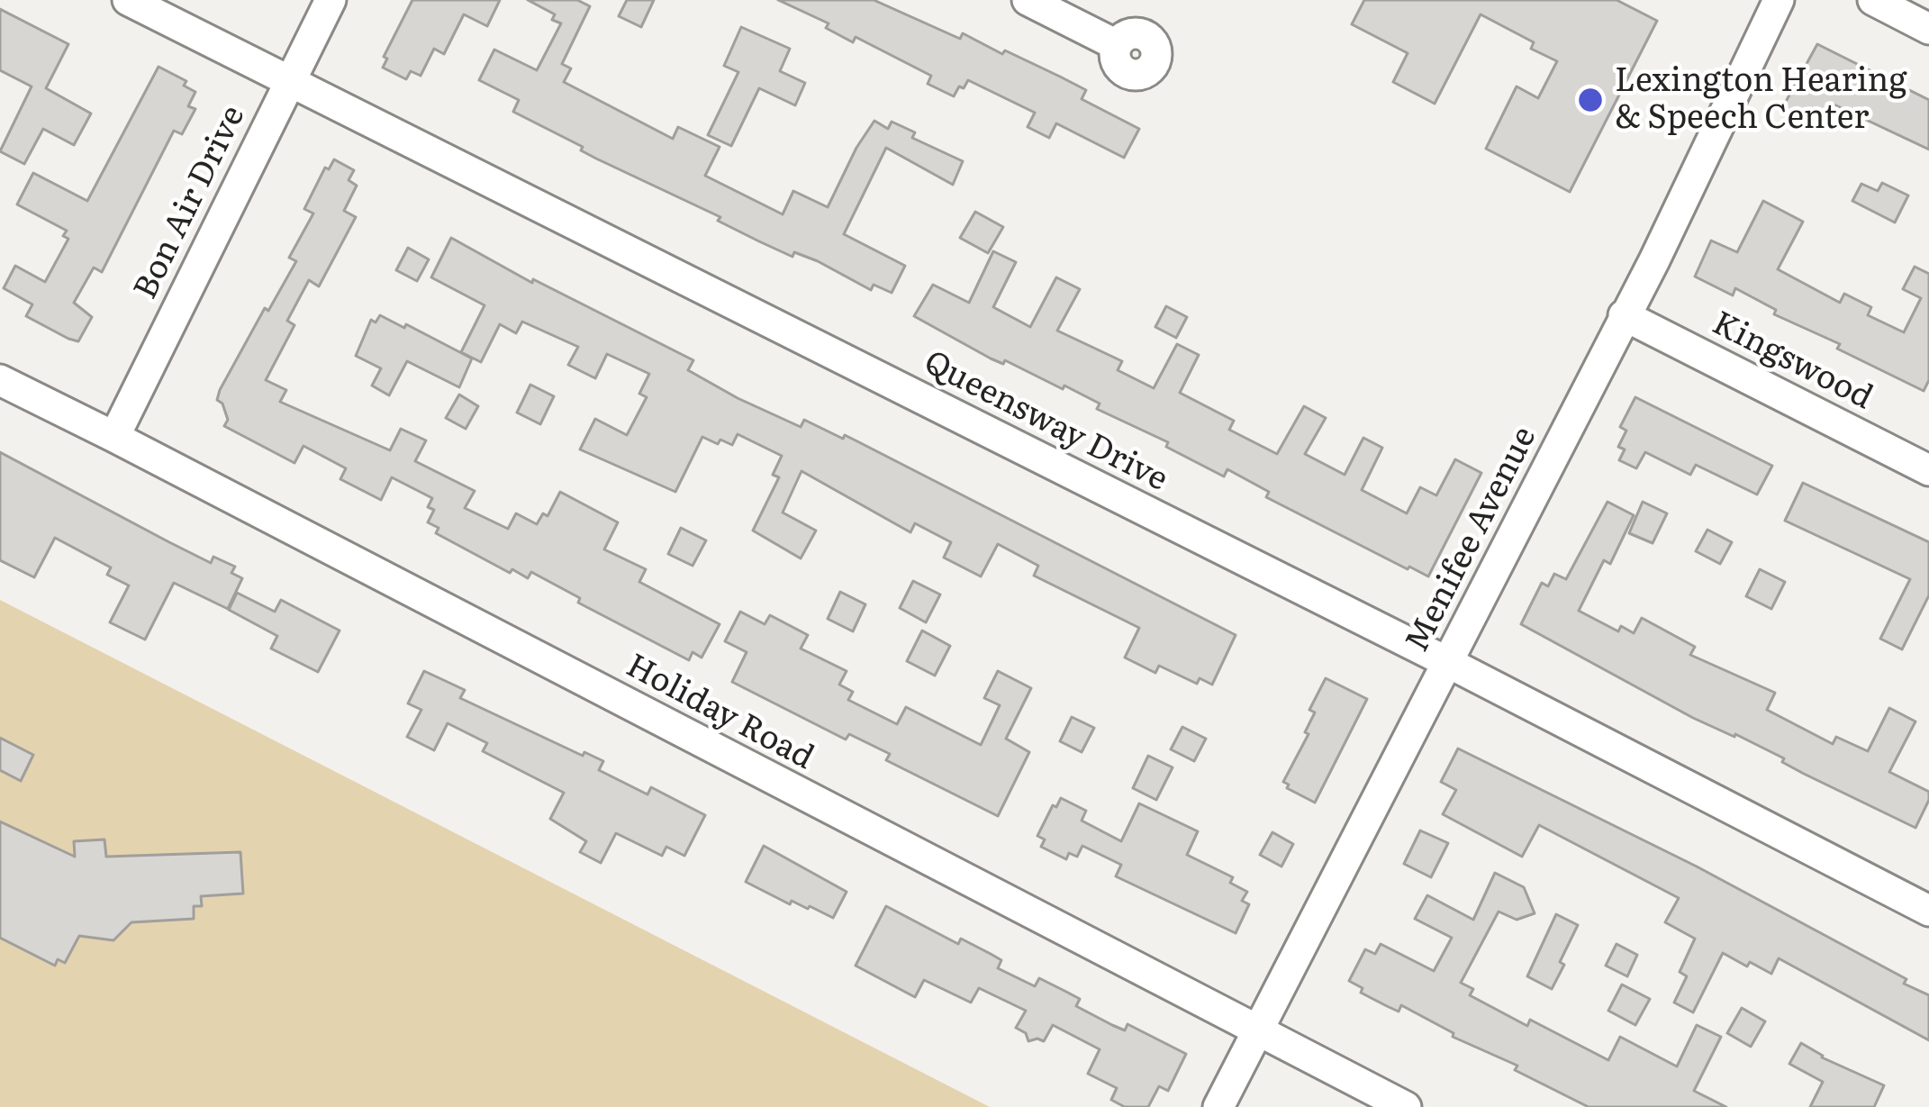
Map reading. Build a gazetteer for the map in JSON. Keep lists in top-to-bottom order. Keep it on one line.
{"streets":{"street":["Bon Air Drive","Kingswood","Queensway Drive","Menifee Avenue","Holiday Road"]},"crossings":[["Bon Air Drive","Queensway Drive"],["Bon Air Drive","Holiday Road"],["Kingswood","Menifee Avenue"],["Queensway Drive","Menifee Avenue"],["Menifee Avenue","Holiday Road"]],"places":["Lexington Hearing & Speech Center"]}
